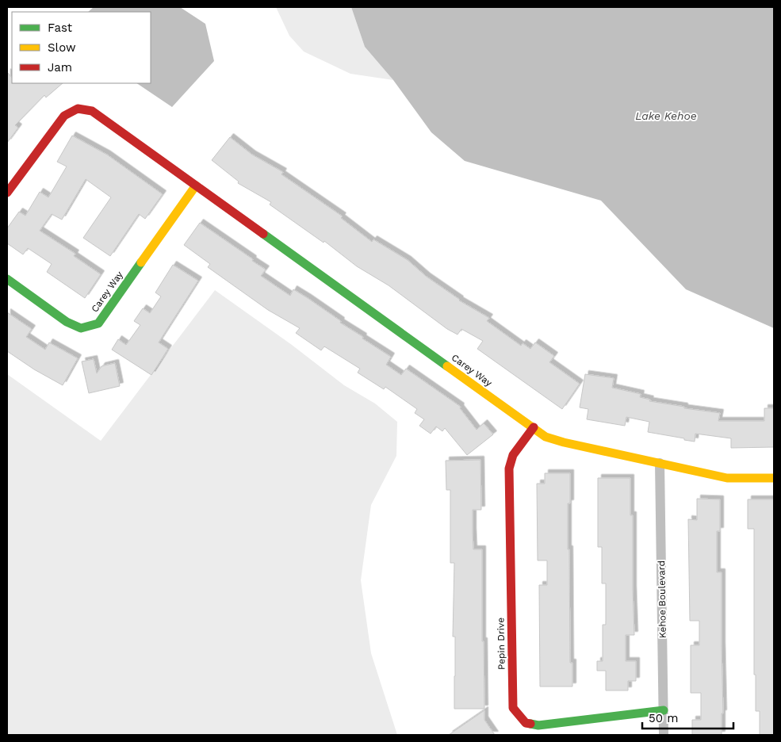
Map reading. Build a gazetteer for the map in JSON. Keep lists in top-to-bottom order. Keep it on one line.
{"streets":{"street":["Carey Way","Kehoe Boulevard","Pepin Drive"]},"crossings":[["Carey Way","Kehoe Boulevard"],["Carey Way","Pepin Drive"],["Kehoe Boulevard","Pepin Drive"]],"water":["Lake Kehoe"],"legend":["Fast","Slow","Jam"],"scale_bar":"50 m"}
